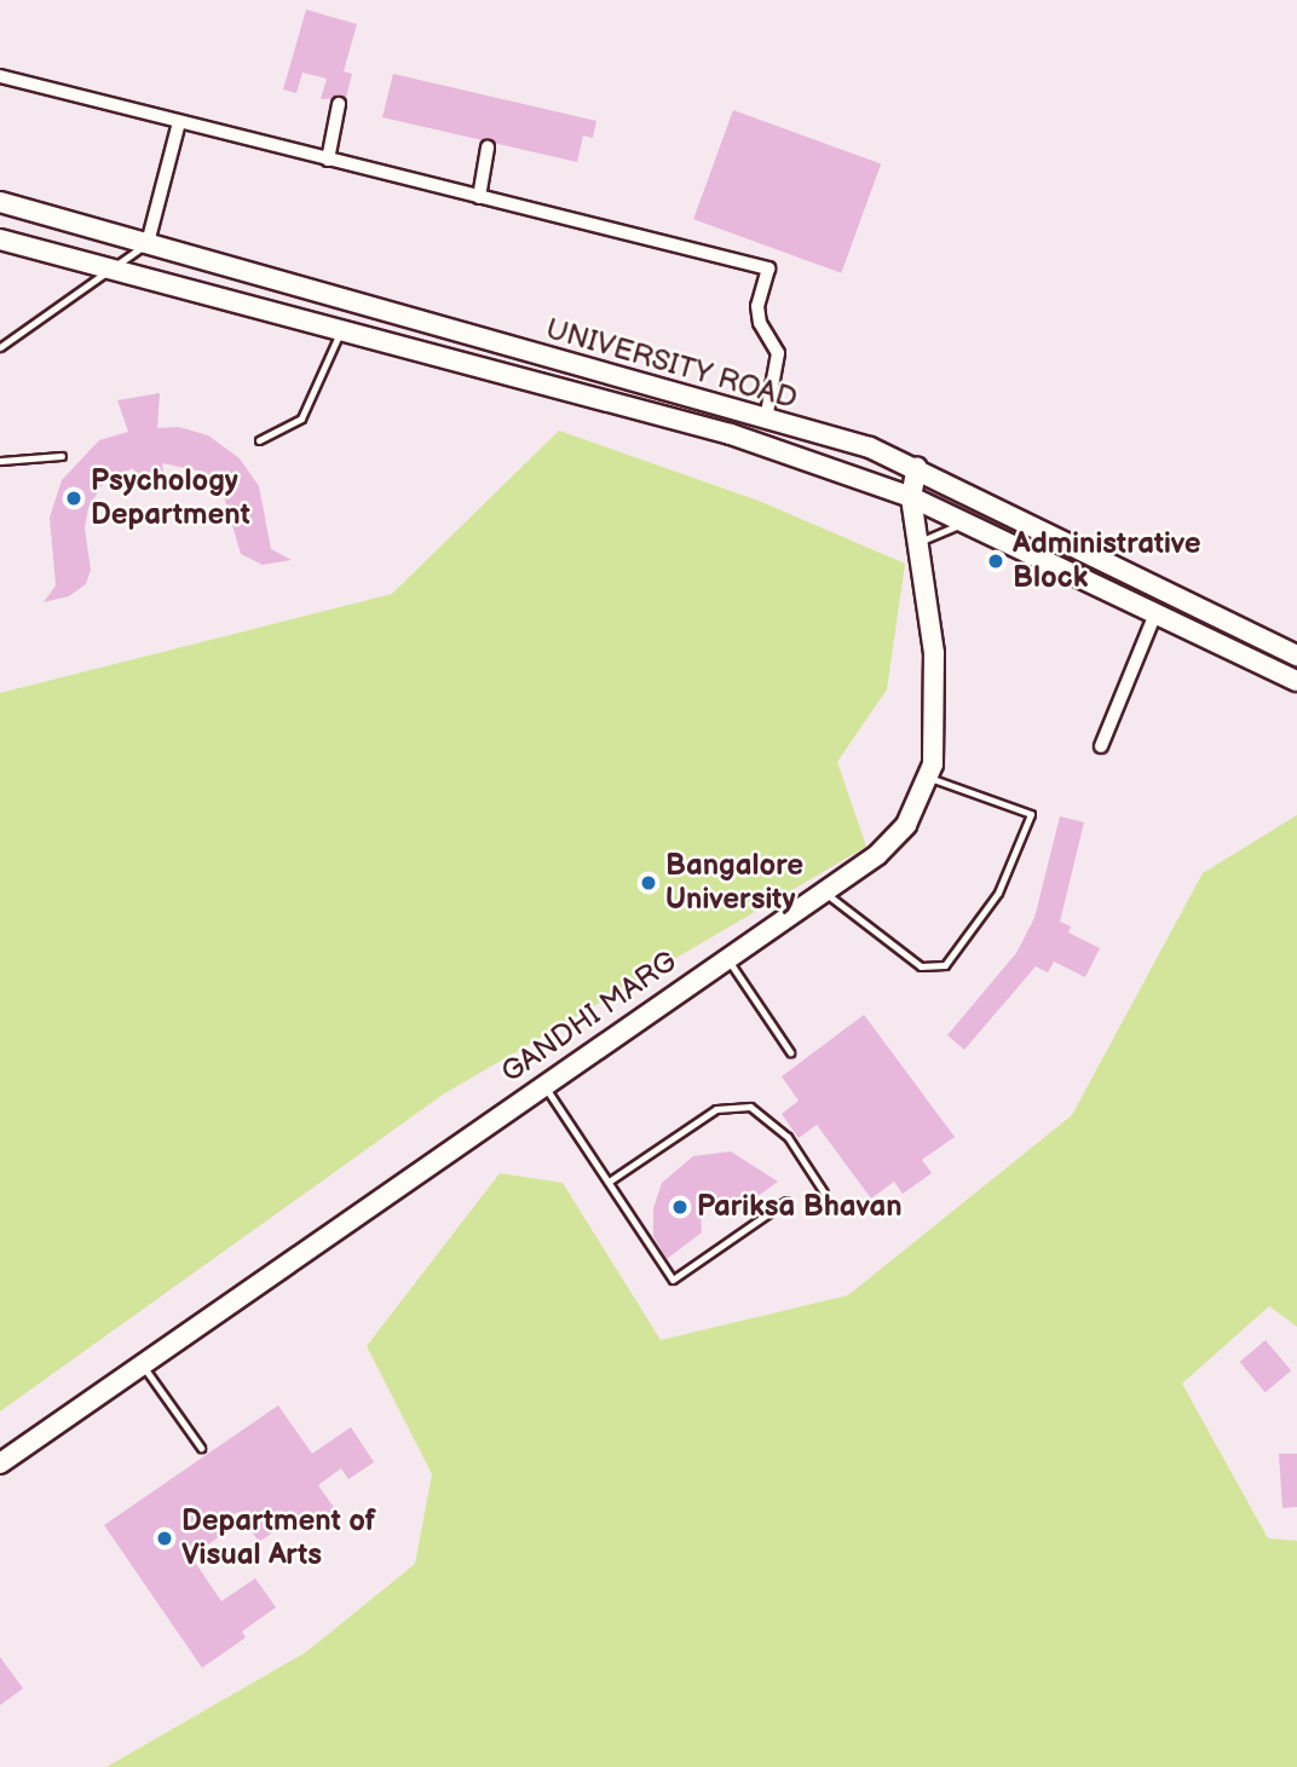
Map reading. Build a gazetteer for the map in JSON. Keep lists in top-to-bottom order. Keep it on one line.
{"streets":{"main road":["UNIVERSITY ROAD","GANDHI MARG"]},"crossings":[["UNIVERSITY ROAD","GANDHI MARG"]],"places":["Psychology Department","Administrative Block","Bangalore University","Pariksa Bhavan","Department of Visual Arts"]}
